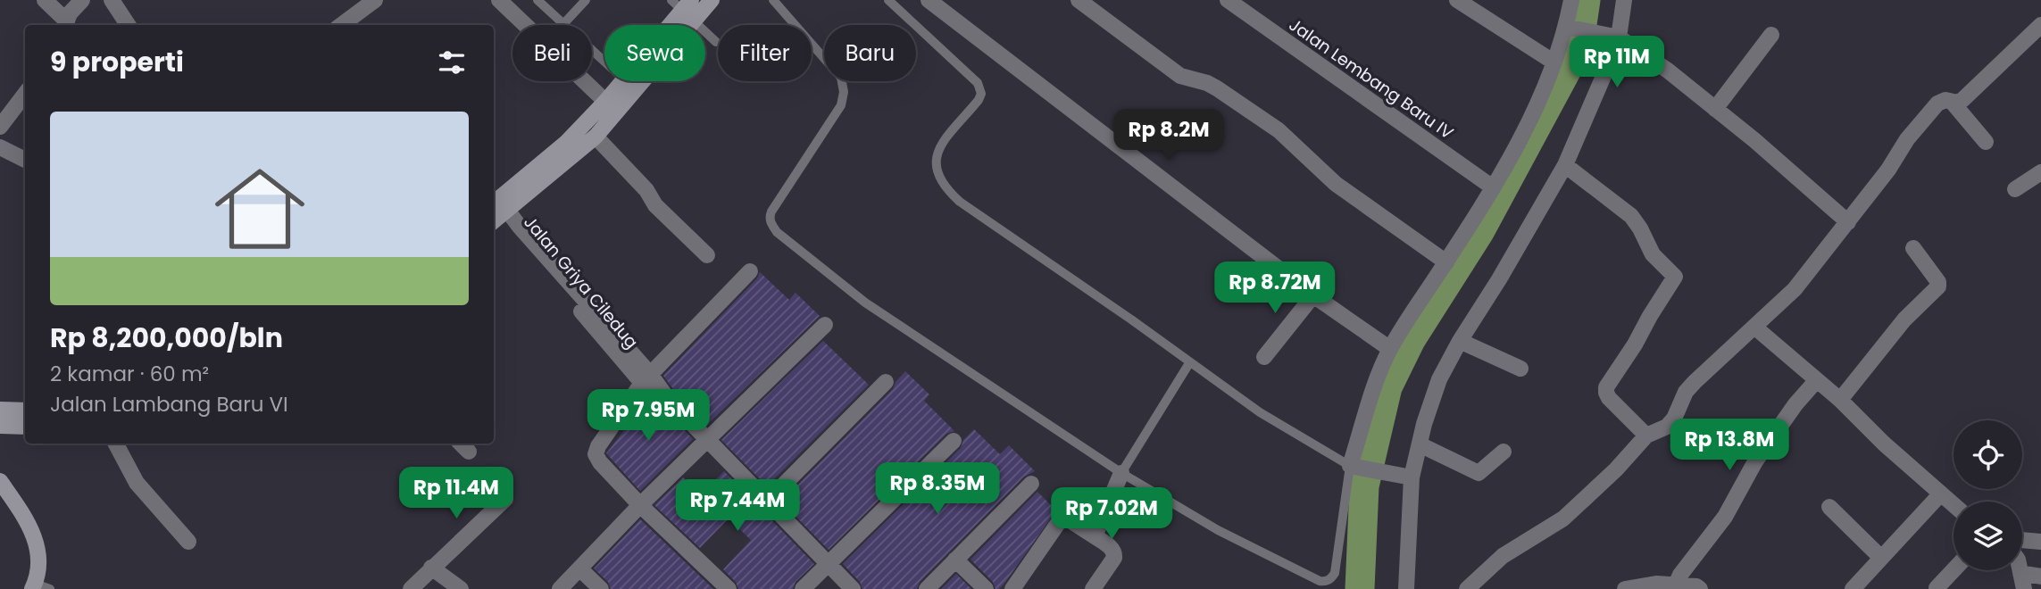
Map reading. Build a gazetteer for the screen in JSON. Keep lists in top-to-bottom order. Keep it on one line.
{"streets":{"street":["Jalan Lembang Baru IV","Jalan Griya Ciledug"]},"page":{"chip":["Beli","Sewa","Filter","Baru"],"heading":"9 properti","price":["Rp 11M","Rp 8.2M","Rp 8.72M","Rp 7.95M","Rp 13.8M","Rp 8.35M","Rp 11.4M","Rp 7.44M","Rp 7.02M"],"list":[{"name":"Rp 8,200,000/bln","note":"2 kamar · 60 m² · Jalan Lambang Baru VI"}]}}
